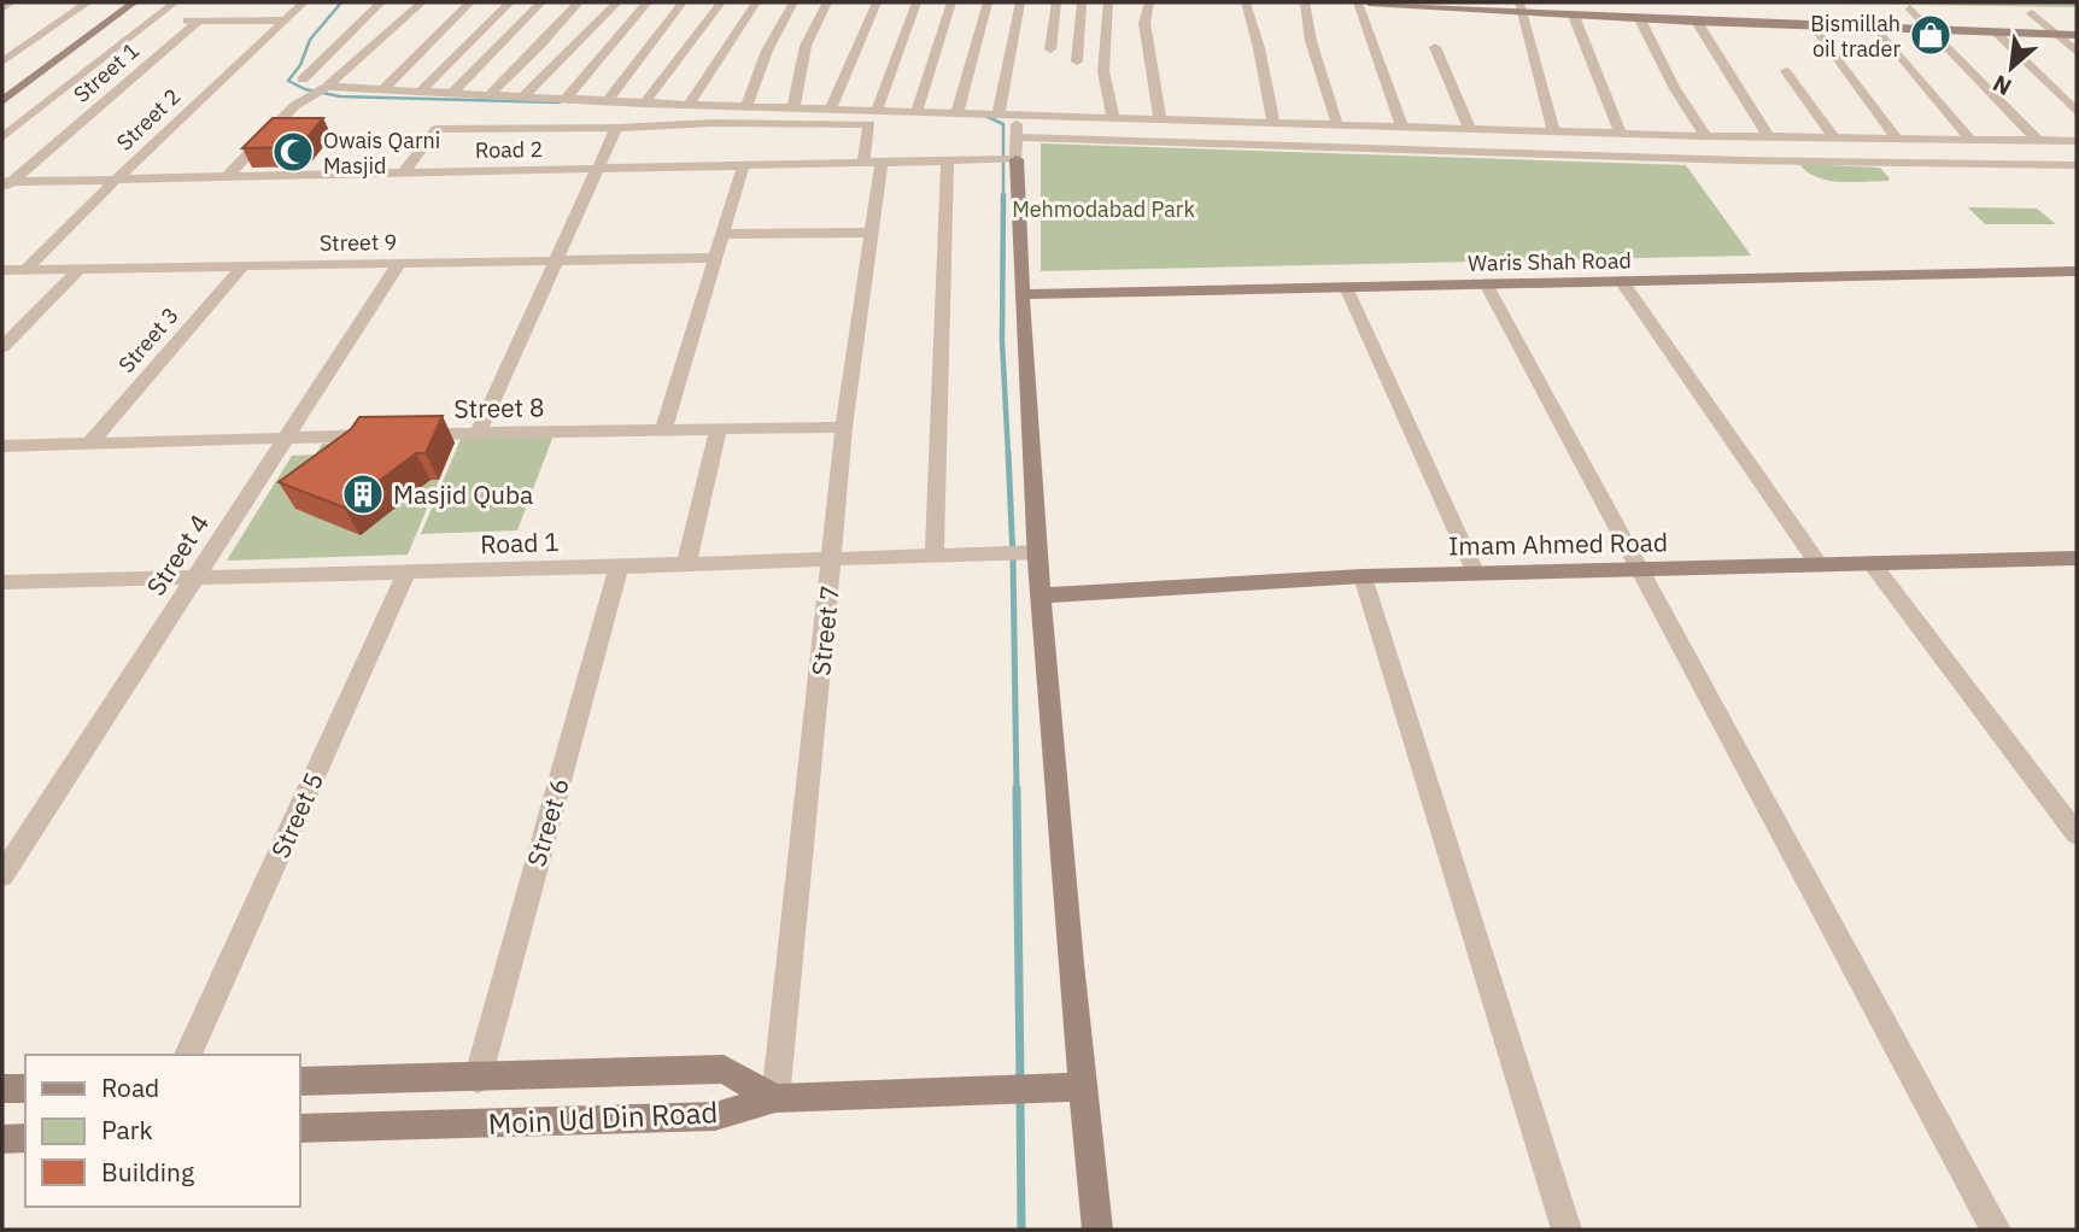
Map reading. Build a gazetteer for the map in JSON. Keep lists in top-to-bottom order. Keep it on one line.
{"streets":{"street":["Street 1","Street 2","Road 2","Street 9","Waris Shah Road","Street 3","Street 8","Road 1","Imam Ahmed Road","Street 4","Street 7","Street 5","Street 6","Moin Ud Din Road"]},"crossings":[["Street 1","Road 2"],["Street 2","Road 2"],["Street 2","Street 9"],["Road 2","Street 7"],["Street 9","Street 3"],["Street 9","Street 4"],["Street 3","Street 8"],["Street 8","Street 4"],["Street 8","Street 7"],["Road 1","Street 4"],["Road 1","Street 7"],["Road 1","Street 5"],["Road 1","Street 6"],["Street 7","Moin Ud Din Road"],["Street 6","Moin Ud Din Road"]],"parks":["Mehmodabad Park"],"places":{"shop":["Bismillah oil trader"],"mosque":["Owais Qarni Masjid"],"building":["Masjid Quba"]},"legend":["Road","Park","Building"],"north":"bottom left"}
